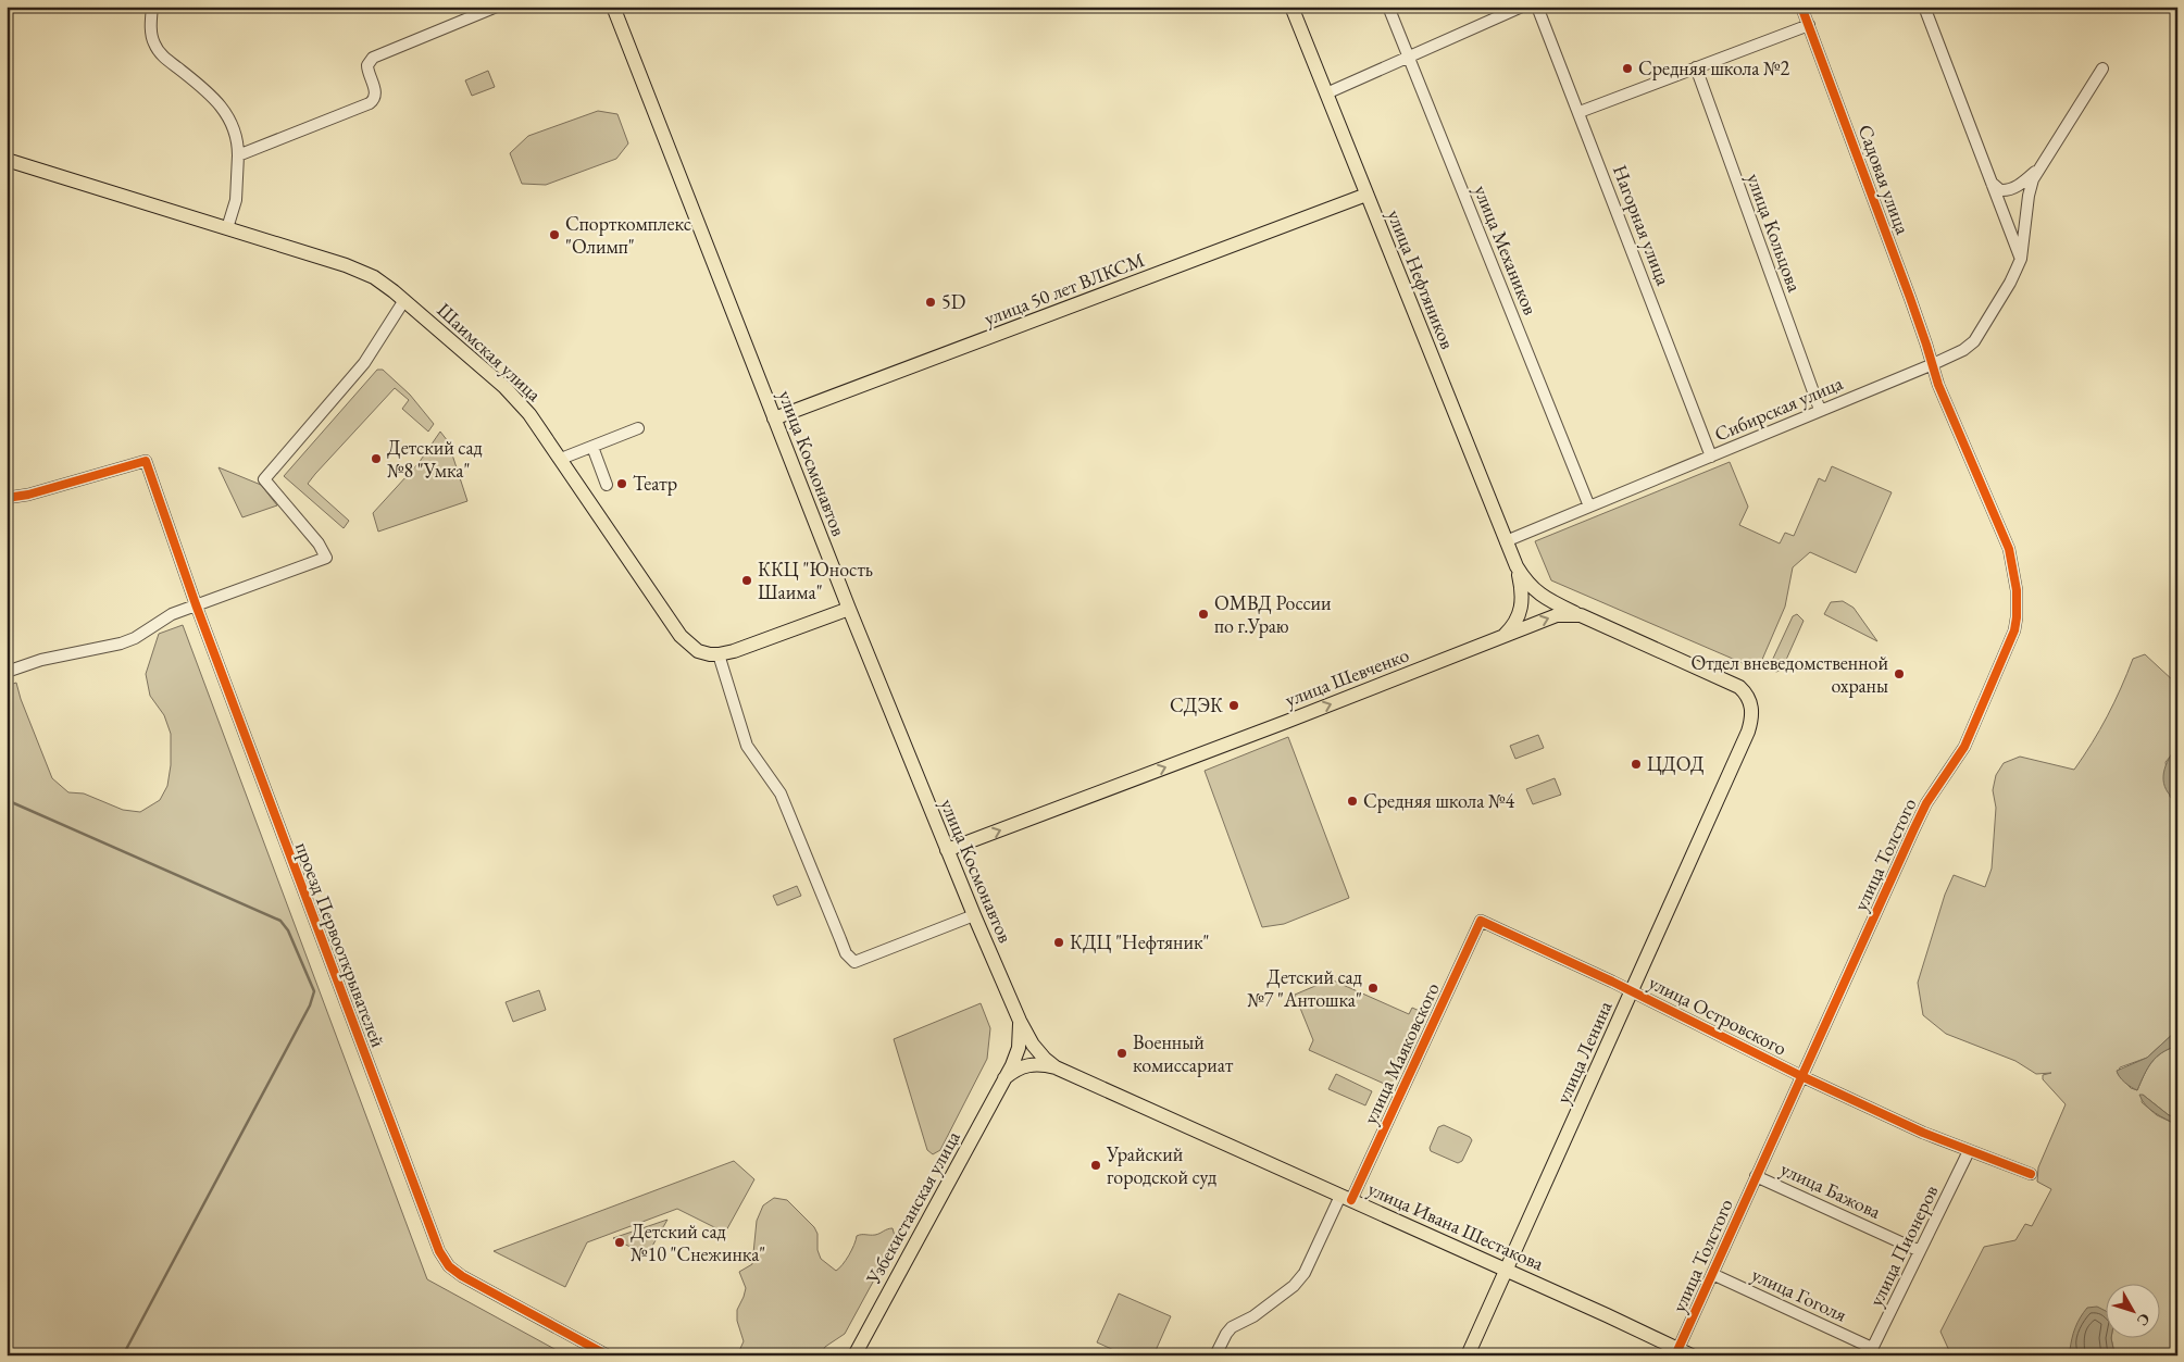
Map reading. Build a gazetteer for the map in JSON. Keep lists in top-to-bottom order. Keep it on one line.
{"streets":{"main road":["улица Нефтяников","улица 50 лет ВЛКСМ","Шаимская улица","улица Космонавтов","улица Шевченко","улица Ленина","Узбекистанская улица","улица Ивана Шестакова"],"street":["Садовая улица","Нагорная улица","улица Кольцова","улица Механиков","Сибирская улица","улица Толстого","проезд Первооткрывателей","улица Островского","улица Маяковского","улица Бажова","улица Пионеров","улица Гоголя"]},"crossings":[["Садовая улица","Сибирская улица"],["Садовая улица","улица Толстого"],["Нагорная улица","Сибирская улица"],["улица Кольцова","Сибирская улица"],["улица Механиков","Сибирская улица"],["улица Нефтяников","улица 50 лет ВЛКСМ"],["улица Нефтяников","Сибирская улица"],["улица Нефтяников","улица Шевченко"],["улица 50 лет ВЛКСМ","улица Космонавтов"],["Сибирская улица","улица Толстого"],["улица Космонавтов","улица Шевченко"],["улица Космонавтов","Узбекистанская улица"],["улица Космонавтов","улица Ивана Шестакова"],["улица Шевченко","улица Ленина"],["улица Толстого","улица Островского"],["улица Толстого","улица Бажова"],["улица Толстого","улица Ивана Шестакова"],["улица Толстого","улица Гоголя"],["улица Островского","улица Ленина"],["улица Островского","улица Маяковского"],["улица Островского","улица Пионеров"],["улица Ленина","улица Ивана Шестакова"],["улица Маяковского","улица Ивана Шестакова"],["улица Бажова","улица Пионеров"],["улица Пионеров","улица Гоголя"]],"one_way":["улица Шевченко"],"places":["Средняя школа №2","Спорткомплекс \"Олимп\"","5D","Детский сад №8 \"Умка\"","Театр","ККЦ \"Юность Шаима\"","ОМВД России по г.Ураю","Отдел вневедомственной охраны","СДЭК","ЦДОД","Средняя школа №4","КДЦ \"Нефтяник\"","Детский сад №7 \"Антошка\"","Военный комиссариат","Урайский городской суд","Детский сад №10 \"Снежинка\""],"north":"bottom right"}
